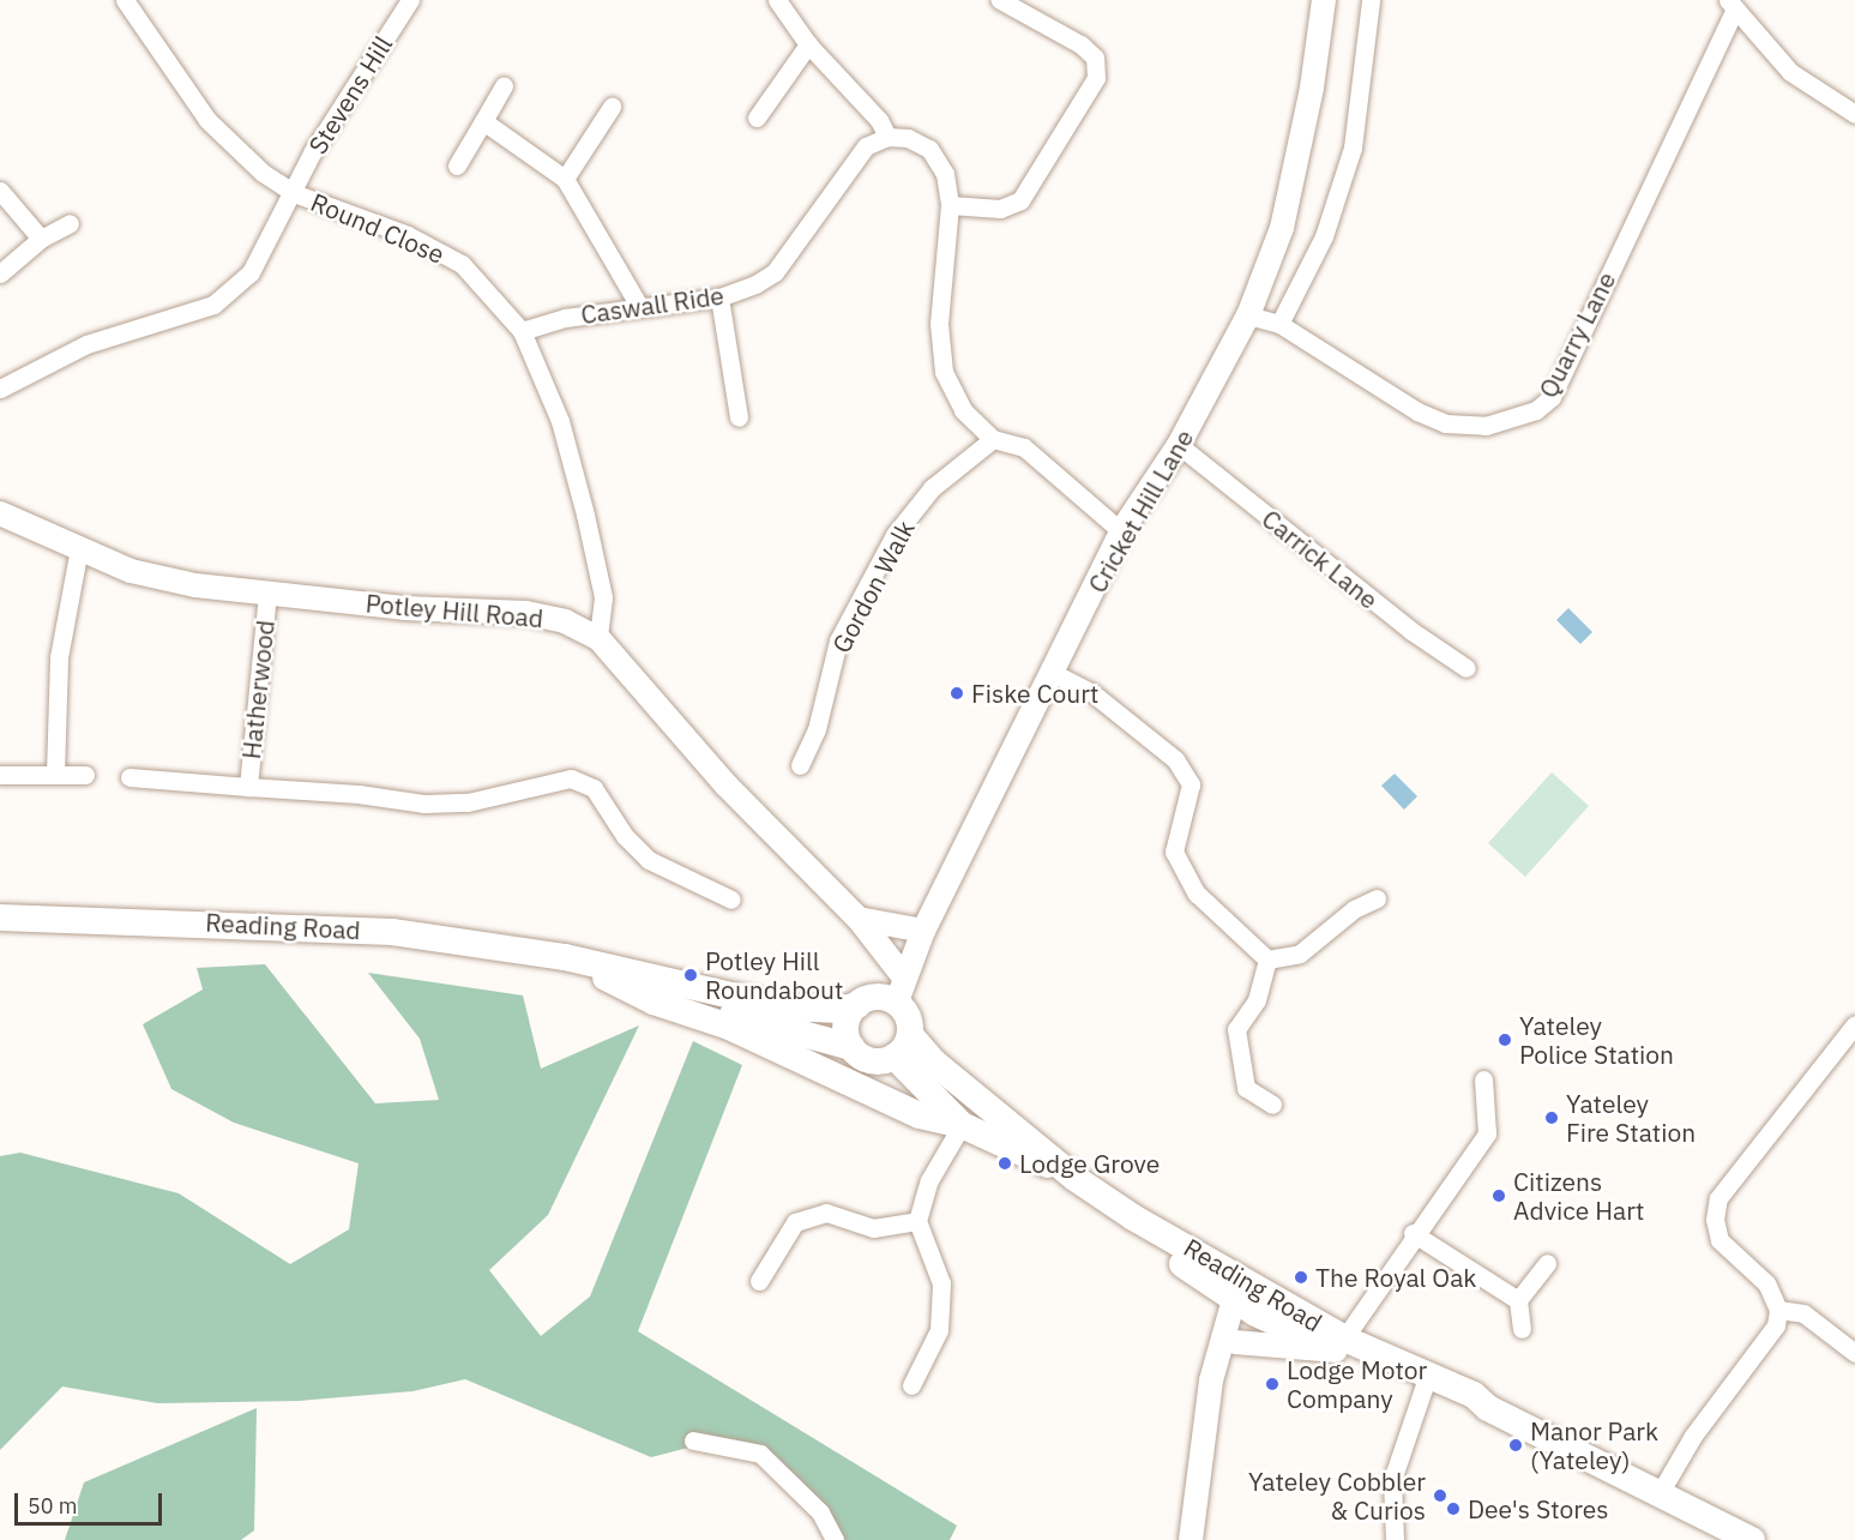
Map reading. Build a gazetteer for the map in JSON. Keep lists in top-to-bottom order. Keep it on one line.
{"streets":{"main road":["Reading Road"],"street":["Stevens Hill","Round Close","Caswall Ride","Quarry Lane","Cricket Hill Lane","Carrick Lane","Gordon Walk","Potley Hill Road","Hatherwood"]},"crossings":[["Stevens Hill","Round Close"],["Round Close","Caswall Ride"],["Round Close","Potley Hill Road"],["Quarry Lane","Cricket Hill Lane"],["Cricket Hill Lane","Carrick Lane"],["Cricket Hill Lane","Potley Hill Road"],["Cricket Hill Lane","Reading Road"],["Potley Hill Road","Hatherwood"],["Potley Hill Road","Reading Road"]],"places":["Fiske Court","Potley Hill Roundabout","Yateley Police Station","Yateley Fire Station","Lodge Grove","Citizens Advice Hart","The Royal Oak","Lodge Motor Company","Manor Park (Yateley)","Yateley Cobbler & Curios","Dee's Stores"],"scale_bar":"50 m"}
